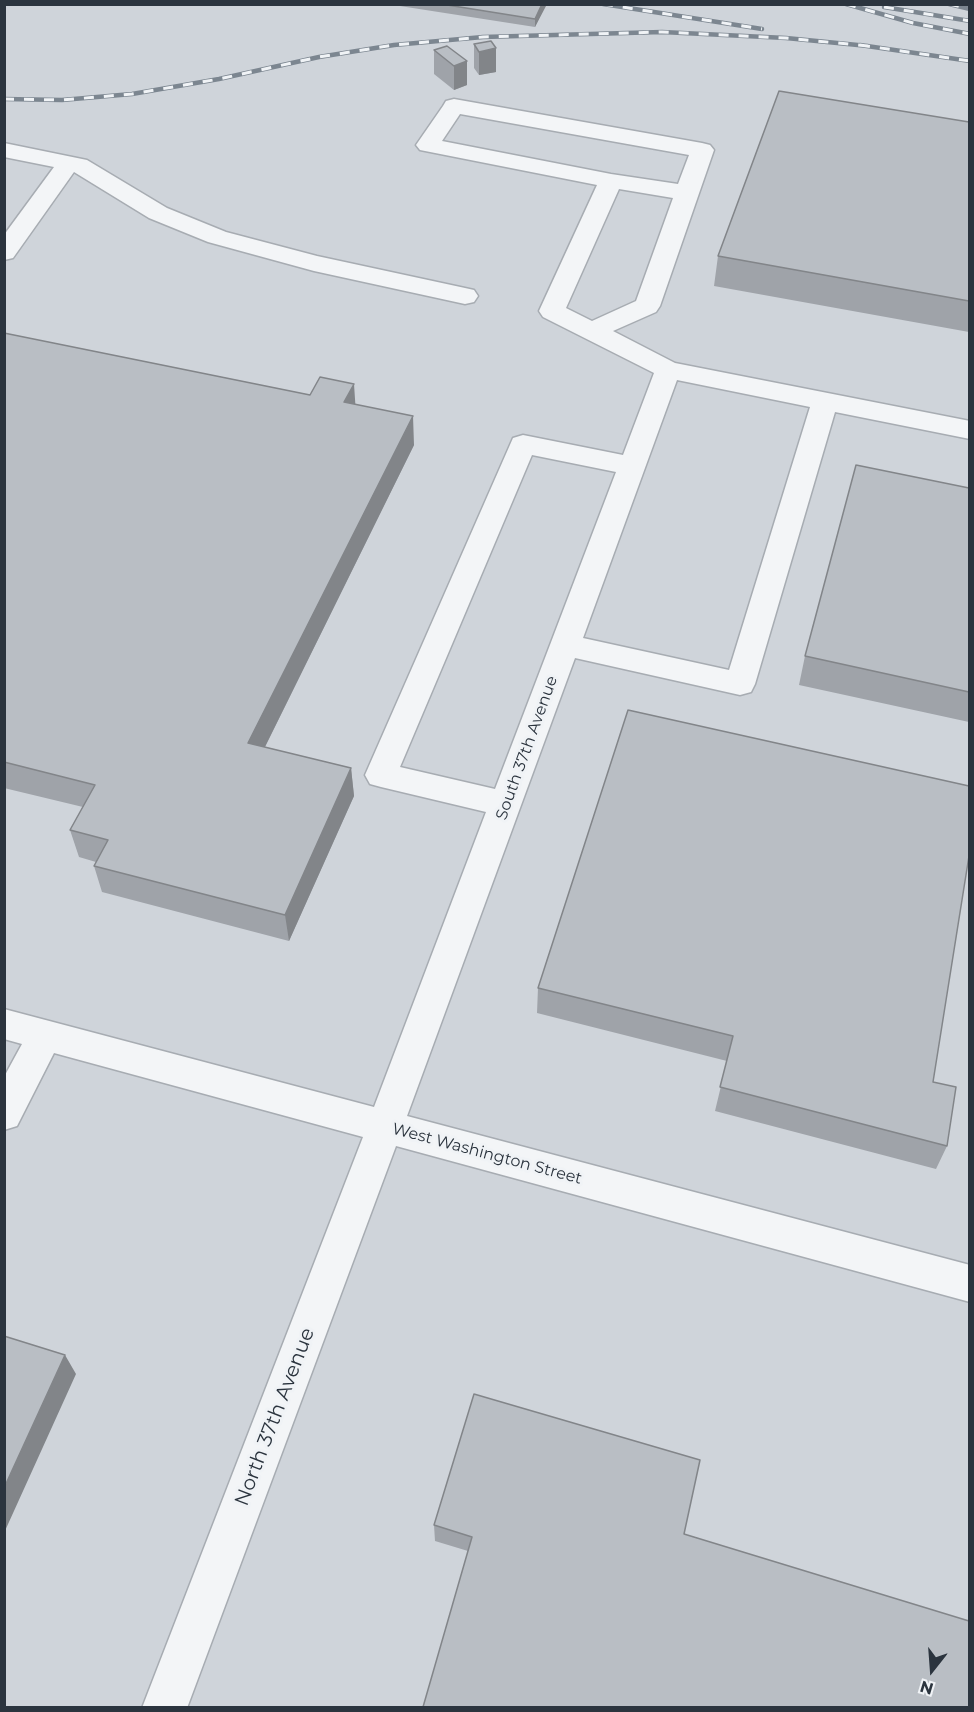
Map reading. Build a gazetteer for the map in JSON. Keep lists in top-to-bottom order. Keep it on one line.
{"streets":{"street":["South 37th Avenue","West Washington Street","North 37th Avenue"]},"crossings":[["South 37th Avenue","West Washington Street"],["South 37th Avenue","North 37th Avenue"],["West Washington Street","North 37th Avenue"]],"north":"bottom"}
